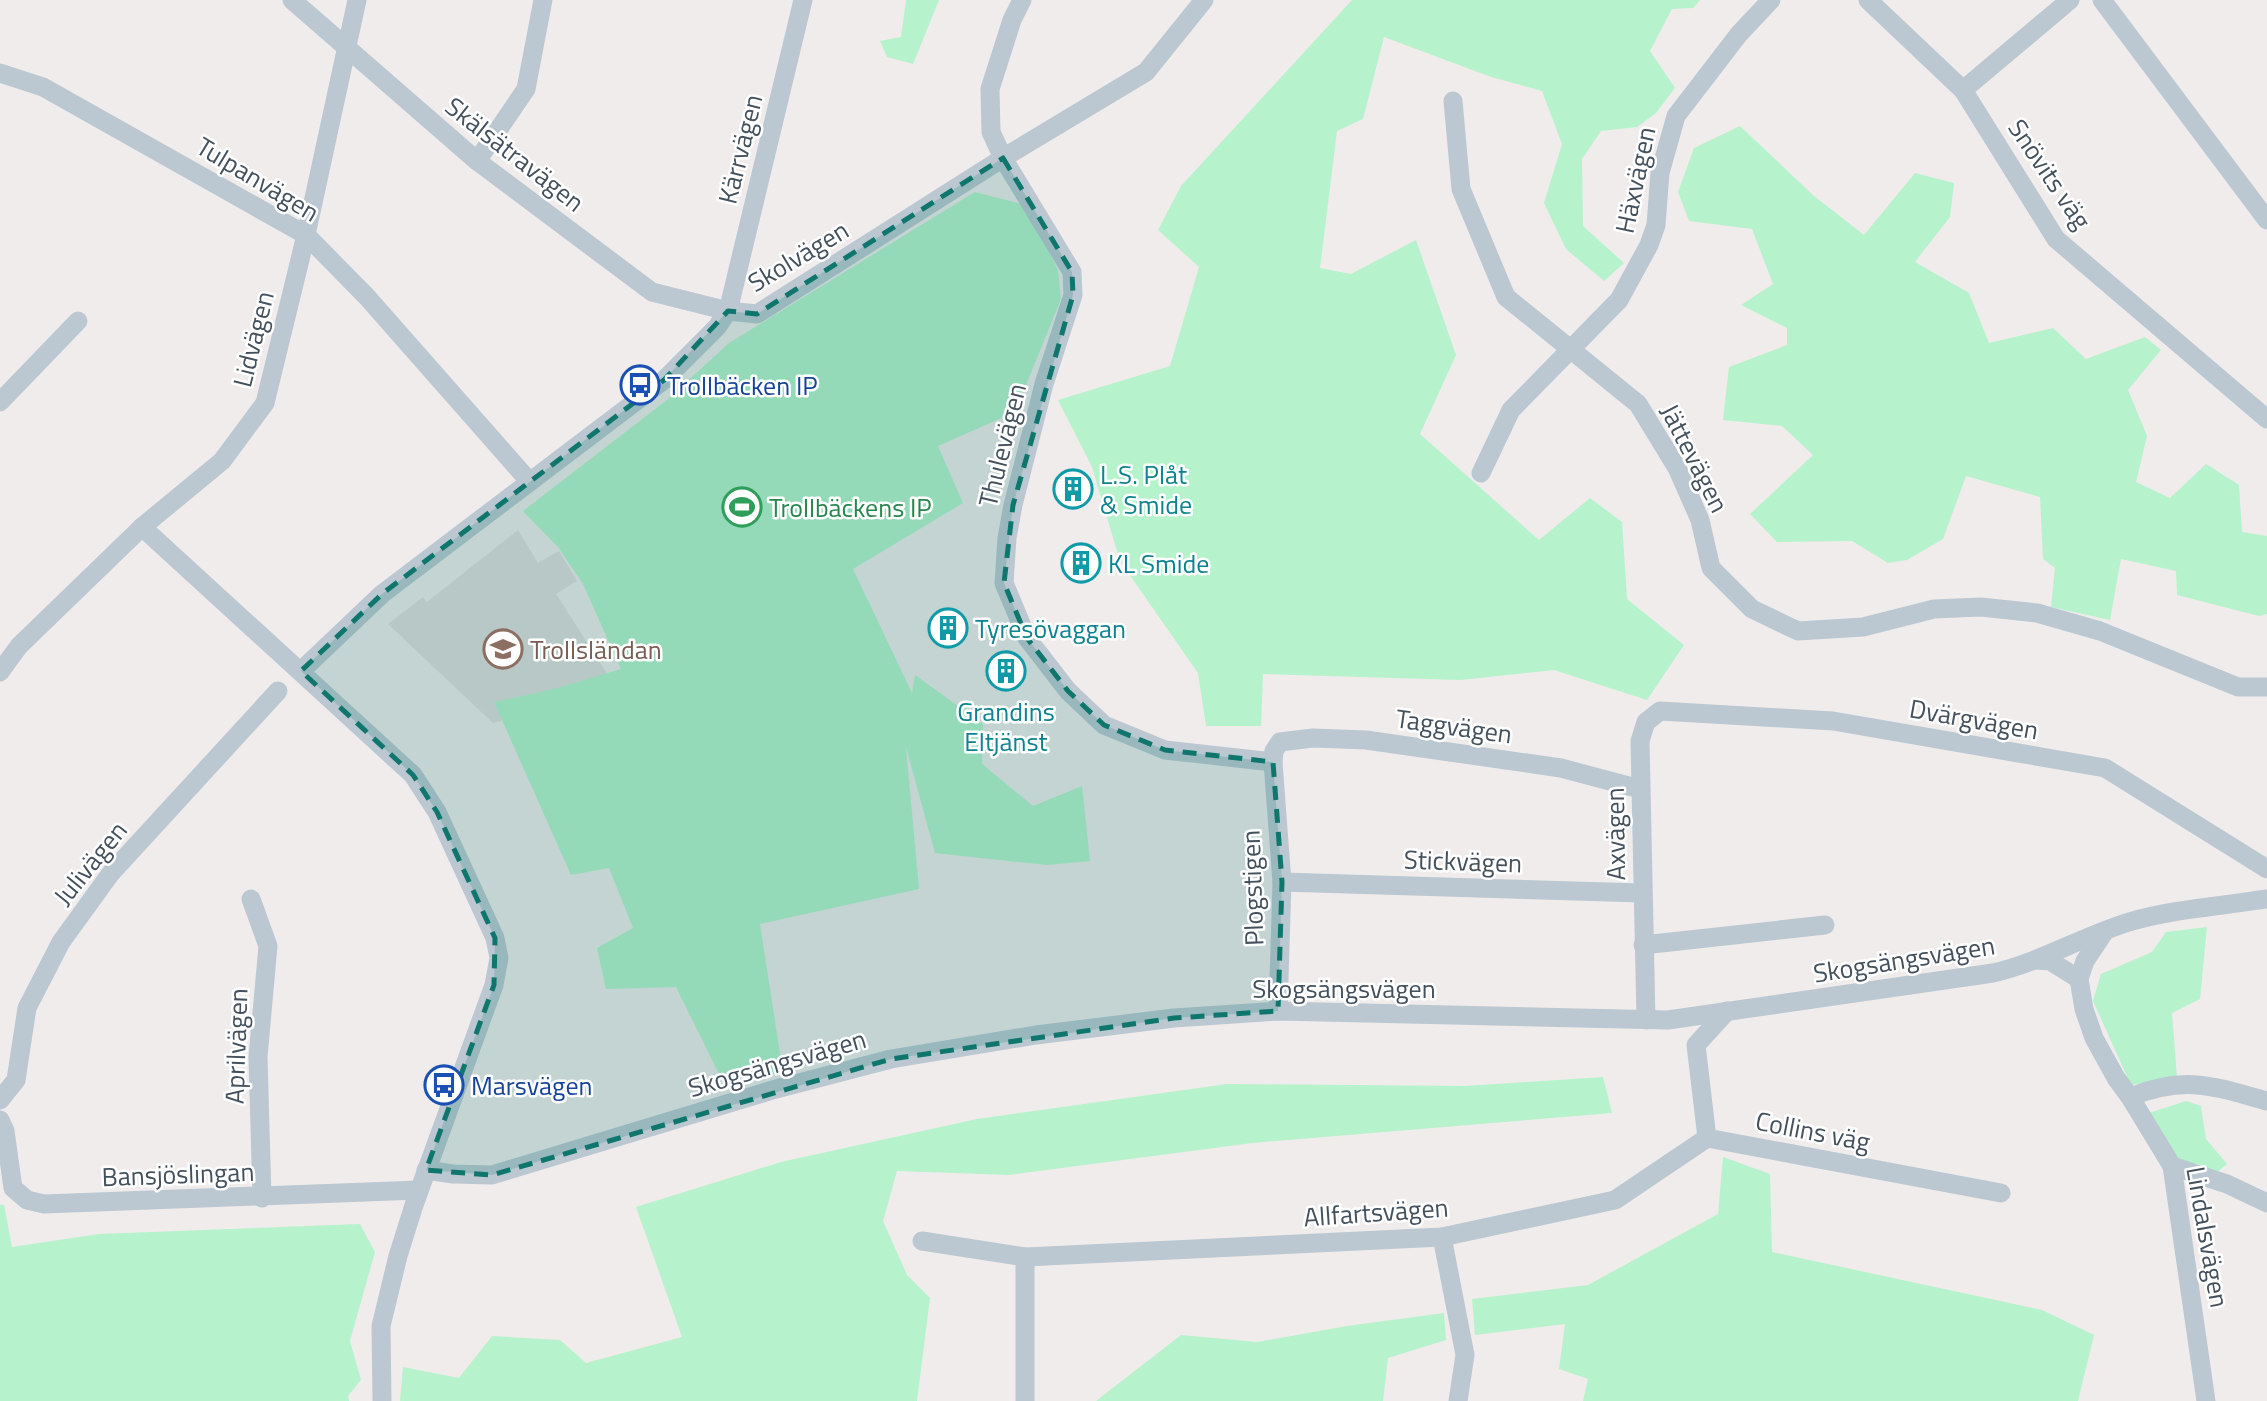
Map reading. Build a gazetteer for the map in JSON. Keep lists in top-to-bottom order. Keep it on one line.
{"streets":{"street":["Kärrvägen","Skälsätravägen","Snövits väg","Tulpanvägen","Häxvägen","Skolvägen","Lidvägen","Thulevägen","Jättevägen","Dvärgvägen","Taggvägen","Axvägen","Stickvägen","Julivägen","Plogstigen","Skogsängsvägen","Aprilvägen","Collins väg","Bansjöslingan","Allfartsvägen","Lindalsvägen"]},"crossings":[["Kärrvägen","Skälsätravägen"],["Kärrvägen","Skolvägen"],["Skälsätravägen","Skolvägen"],["Skälsätravägen","Lidvägen"],["Tulpanvägen","Skolvägen"],["Tulpanvägen","Lidvägen"],["Häxvägen","Jättevägen"],["Skolvägen","Thulevägen"],["Thulevägen","Taggvägen"],["Thulevägen","Plogstigen"],["Dvärgvägen","Axvägen"],["Taggvägen","Axvägen"],["Taggvägen","Plogstigen"],["Axvägen","Stickvägen"],["Axvägen","Skogsängsvägen"],["Stickvägen","Plogstigen"],["Plogstigen","Skogsängsvägen"],["Aprilvägen","Bansjöslingan"],["Collins väg","Allfartsvägen"]],"places":{"bus stop":["Trollbäcken IP","Marsvägen"],"building":["L.S. Plåt & Smide","KL Smide","Tyresövaggan","Grandins Eltjänst"],"sports":["Trollbäckens IP"],"school or university":["Trollsländan"]}}
